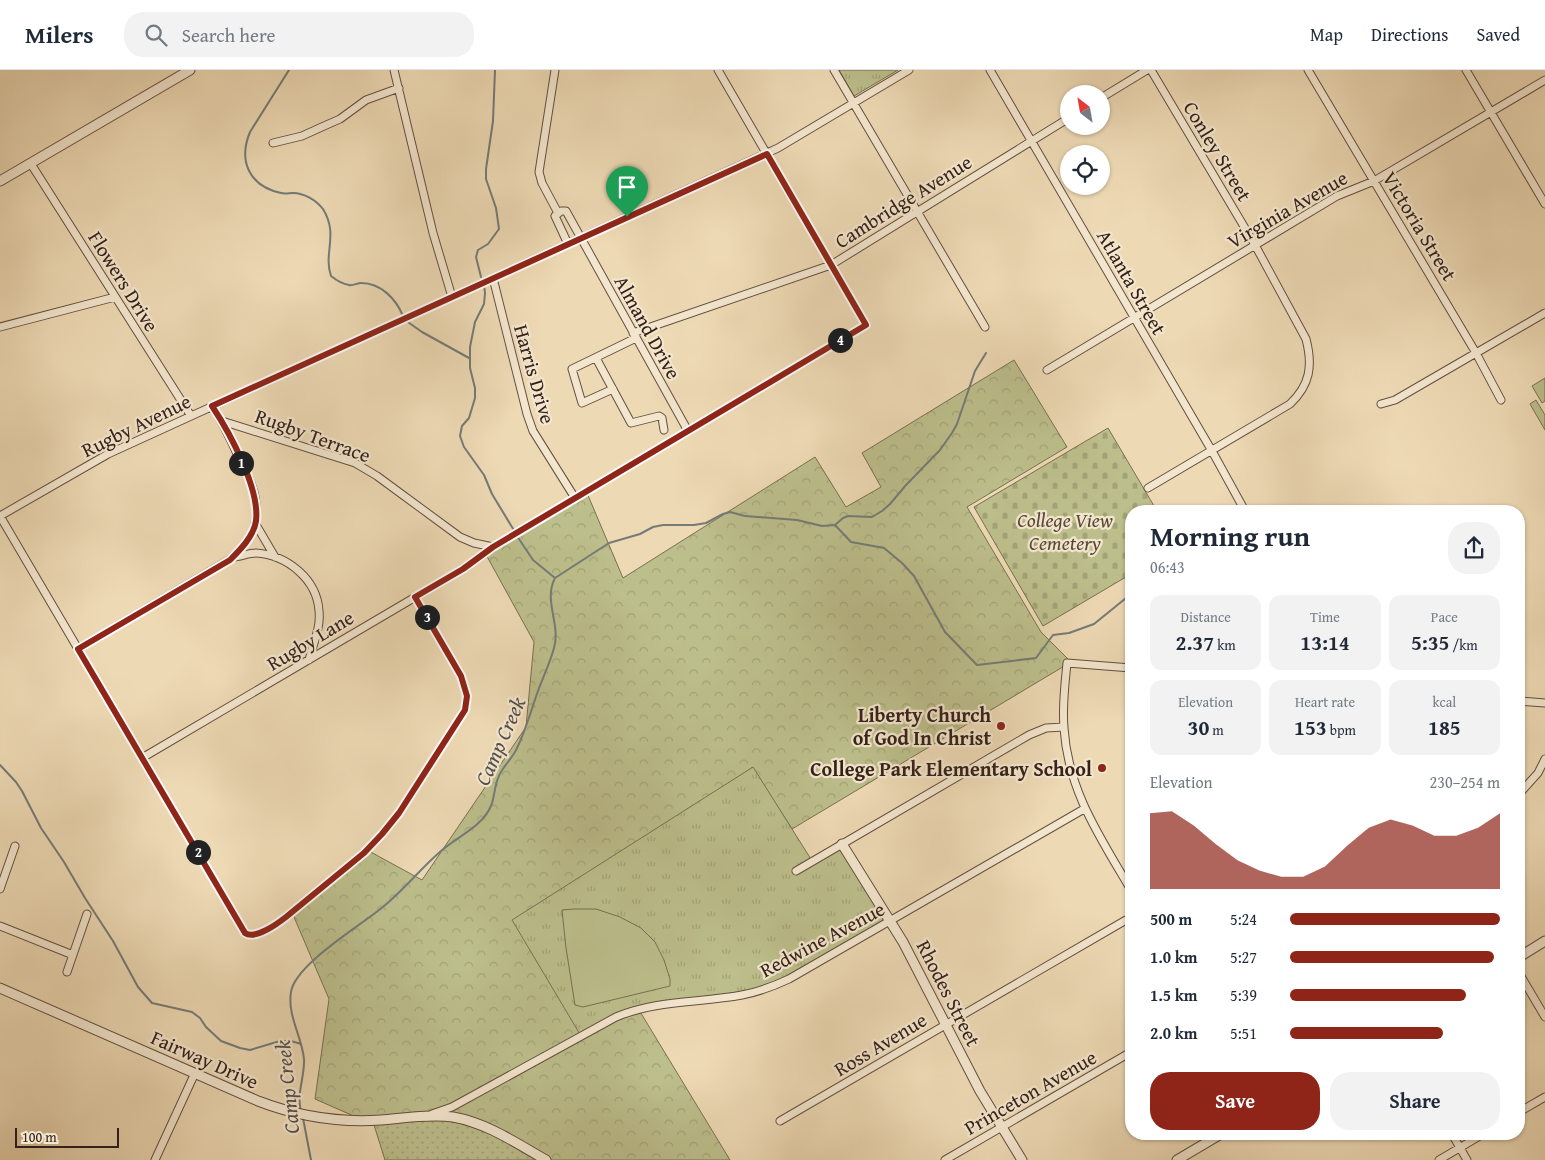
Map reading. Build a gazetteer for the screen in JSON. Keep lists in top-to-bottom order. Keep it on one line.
{"streets":{"street":["Conley Street","Cambridge Avenue","Virginia Avenue","Victoria Street","Flowers Drive","Atlanta Street","Almand Drive","Harris Drive","Rugby Avenue","Rugby Terrace","Rugby Lane","Redwine Avenue","Rhodes Street","Ross Avenue","Fairway Drive","Princeton Avenue"]},"crossings":[["Conley Street","Virginia Avenue"],["Conley Street","Atlanta Street"],["Cambridge Avenue","Atlanta Street"],["Cambridge Avenue","Almand Drive"],["Cambridge Avenue","Rugby Lane"],["Virginia Avenue","Victoria Street"],["Virginia Avenue","Atlanta Street"],["Flowers Drive","Rugby Avenue"],["Almand Drive","Rugby Avenue"],["Almand Drive","Rugby Lane"],["Harris Drive","Rugby Avenue"],["Harris Drive","Rugby Lane"],["Rugby Terrace","Rugby Lane"],["Redwine Avenue","Rhodes Street"],["Redwine Avenue","Fairway Drive"],["Rhodes Street","Ross Avenue"],["Rhodes Street","Princeton Avenue"]],"water":["Camp Creek"],"parks":["College View Cemetery"],"places":["Liberty Church of God In Christ","College Park Elementary School"],"scale_bar":"100 m","north":"top left","page":{"header":"Milers","search":"Search here","nav":["Map","Directions","Saved"],"pins":["4","1","3","2"],"heading":["Morning run","06:43"],"stats":[["Distance","2.37 km"],["Time","13:14"],["Pace","5:35 /km"],["Elevation","30 m"],["Heart rate","153 bpm"],["kcal","185"]],"chart":["Elevation","230–254 m"],"list":[{"name":"500 m","note":"5:24"},{"name":"1.0 km","note":"5:27"},{"name":"1.5 km","note":"5:39"},{"name":"2.0 km","note":"5:51"}],"buttons":["Save","Share"],"scale":"100 m"}}
